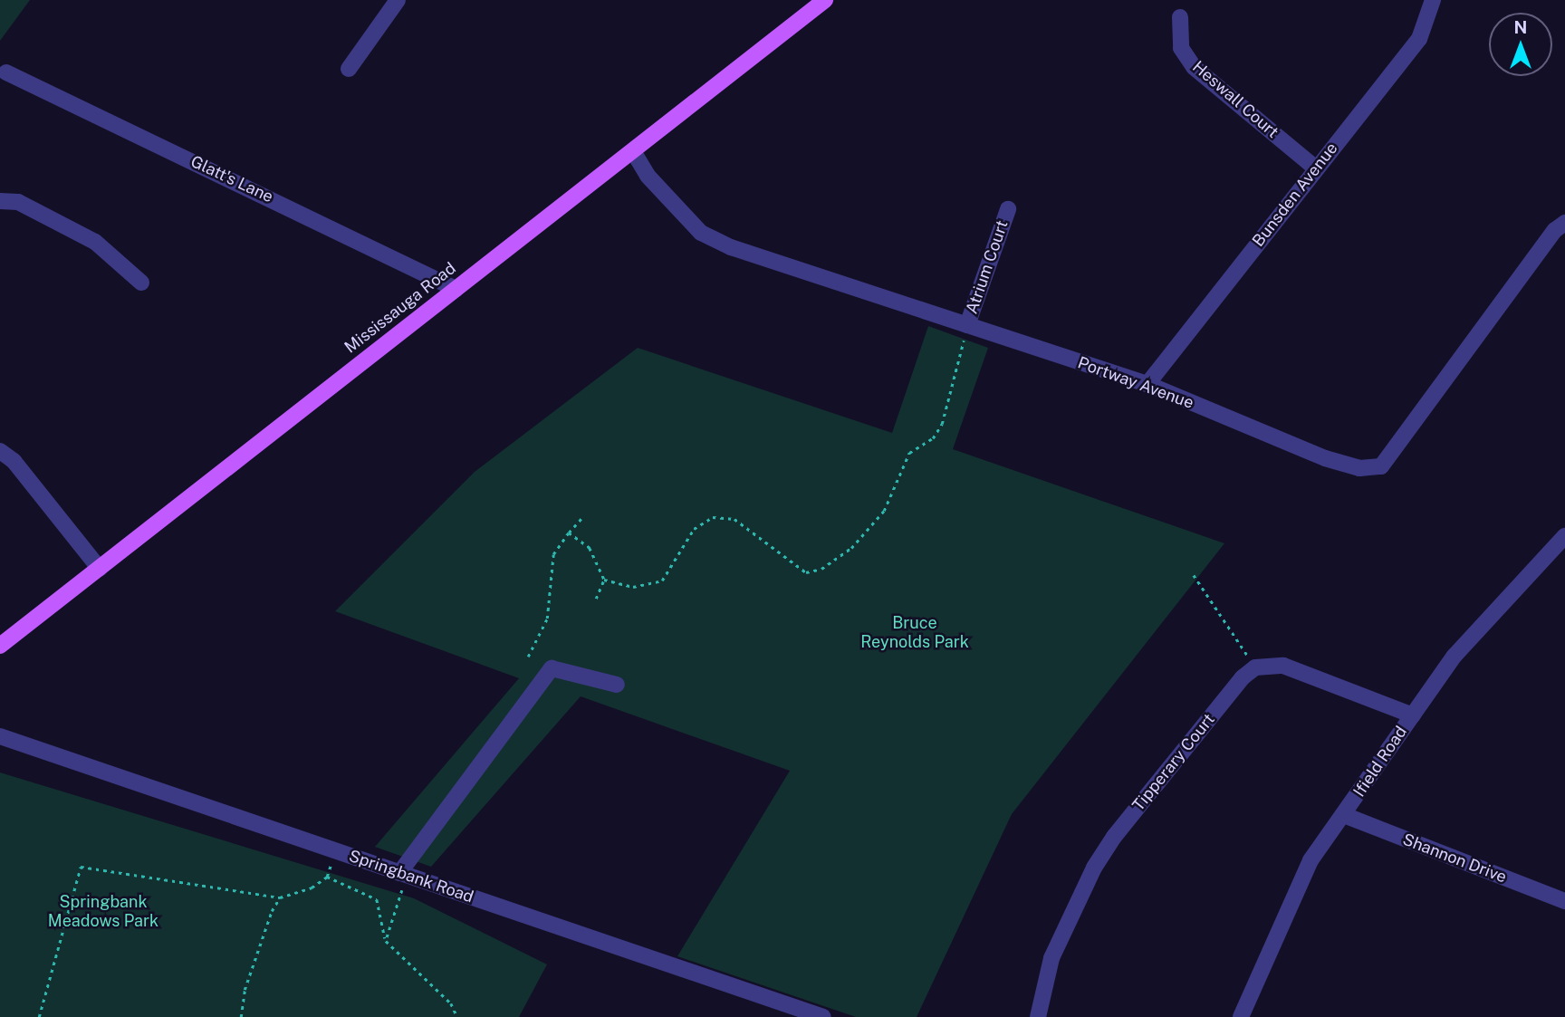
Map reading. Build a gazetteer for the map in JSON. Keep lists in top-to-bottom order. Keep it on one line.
{"streets":{"main road":["Mississauga Road"],"street":["Heswall Court","Glatt's Lane","Bunsden Avenue","Atrium Court","Portway Avenue","Ifield Road","Tipperary Court","Shannon Drive","Springbank Road"]},"crossings":[["Heswall Court","Bunsden Avenue"],["Glatt's Lane","Mississauga Road"],["Bunsden Avenue","Portway Avenue"],["Atrium Court","Portway Avenue"],["Mississauga Road","Portway Avenue"],["Ifield Road","Shannon Drive"]],"parks":["Bruce Reynolds Park","Springbank Meadows Park"],"north":"top"}
